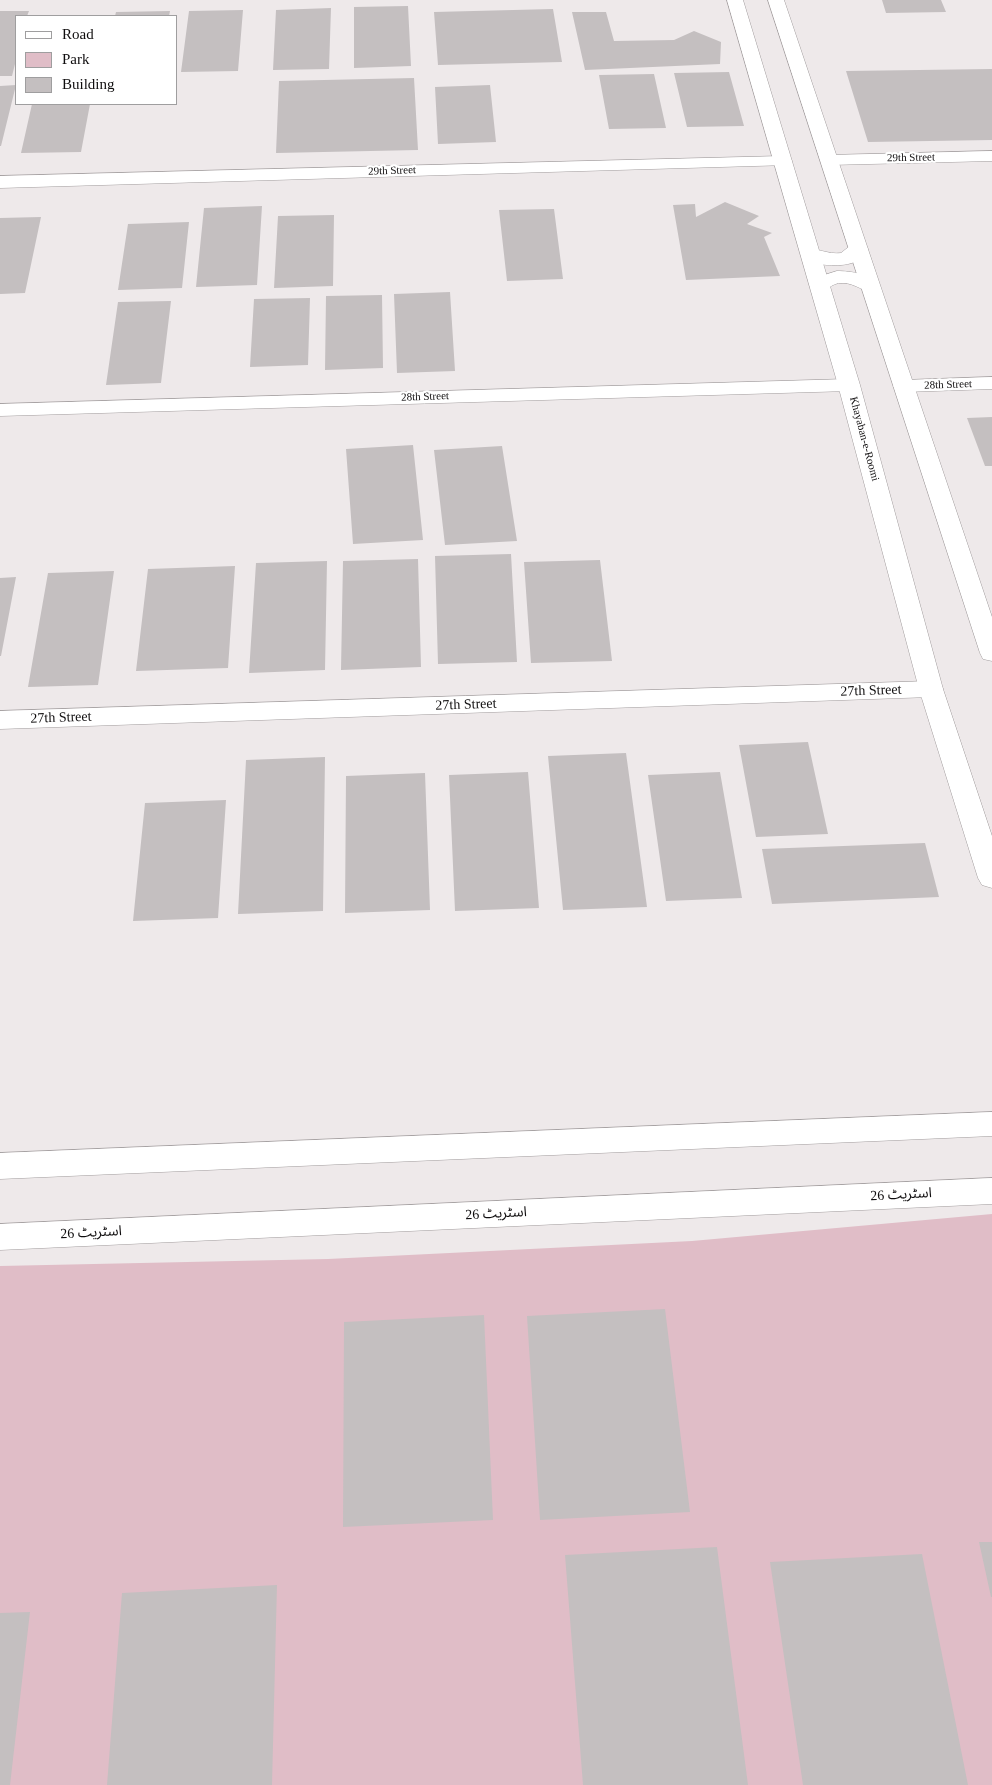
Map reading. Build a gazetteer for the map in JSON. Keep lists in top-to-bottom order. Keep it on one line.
{"streets":{"street":["29th Street","28th Street","Khayaban-e-Roomi","27th Street","اسٹریٹ 26"]},"crossings":[["29th Street","Khayaban-e-Roomi"],["28th Street","Khayaban-e-Roomi"],["Khayaban-e-Roomi","27th Street"]],"legend":["Road","Park","Building"]}
